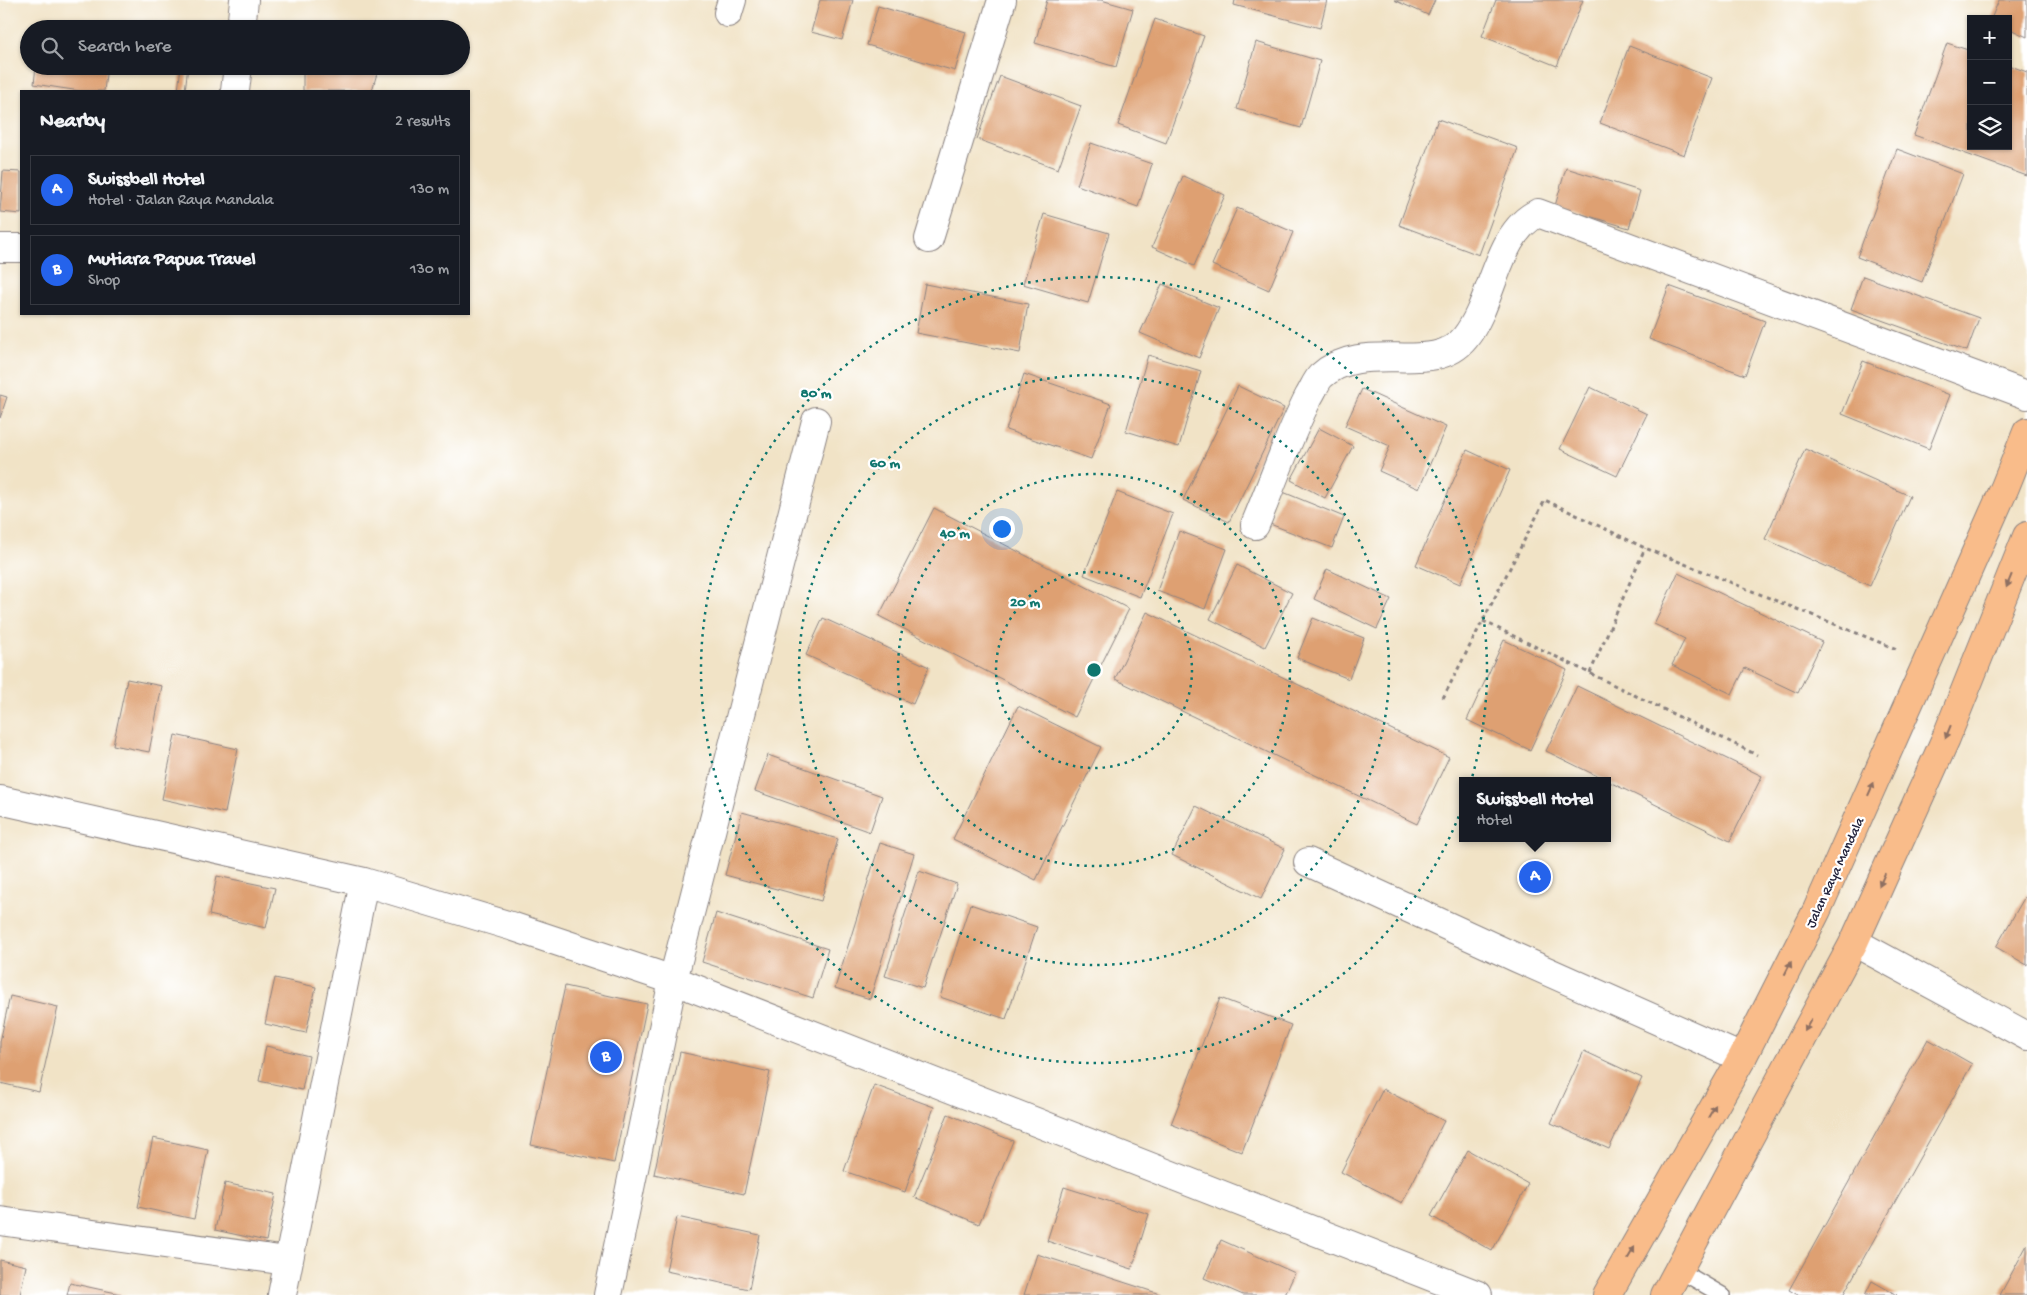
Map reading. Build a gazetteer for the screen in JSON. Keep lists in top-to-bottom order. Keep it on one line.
{"streets":{"highway":["Jalan Raya Mandala"]},"page":{"map_buttons":["+","−"],"search":"Search here","heading":["Nearby","2 results"],"list":[{"mark":"A","name":"Swissbell Hotel","note":"Hotel · Jalan Raya Mandala","value":"130 m"},{"mark":"B","name":"Mutiara Papua Travel","note":"Shop","value":"130 m"}],"popup":["Swissbell Hotel","Hotel"],"pins":["A","B"]},"rings":["80 m","60 m","40 m","20 m"]}
